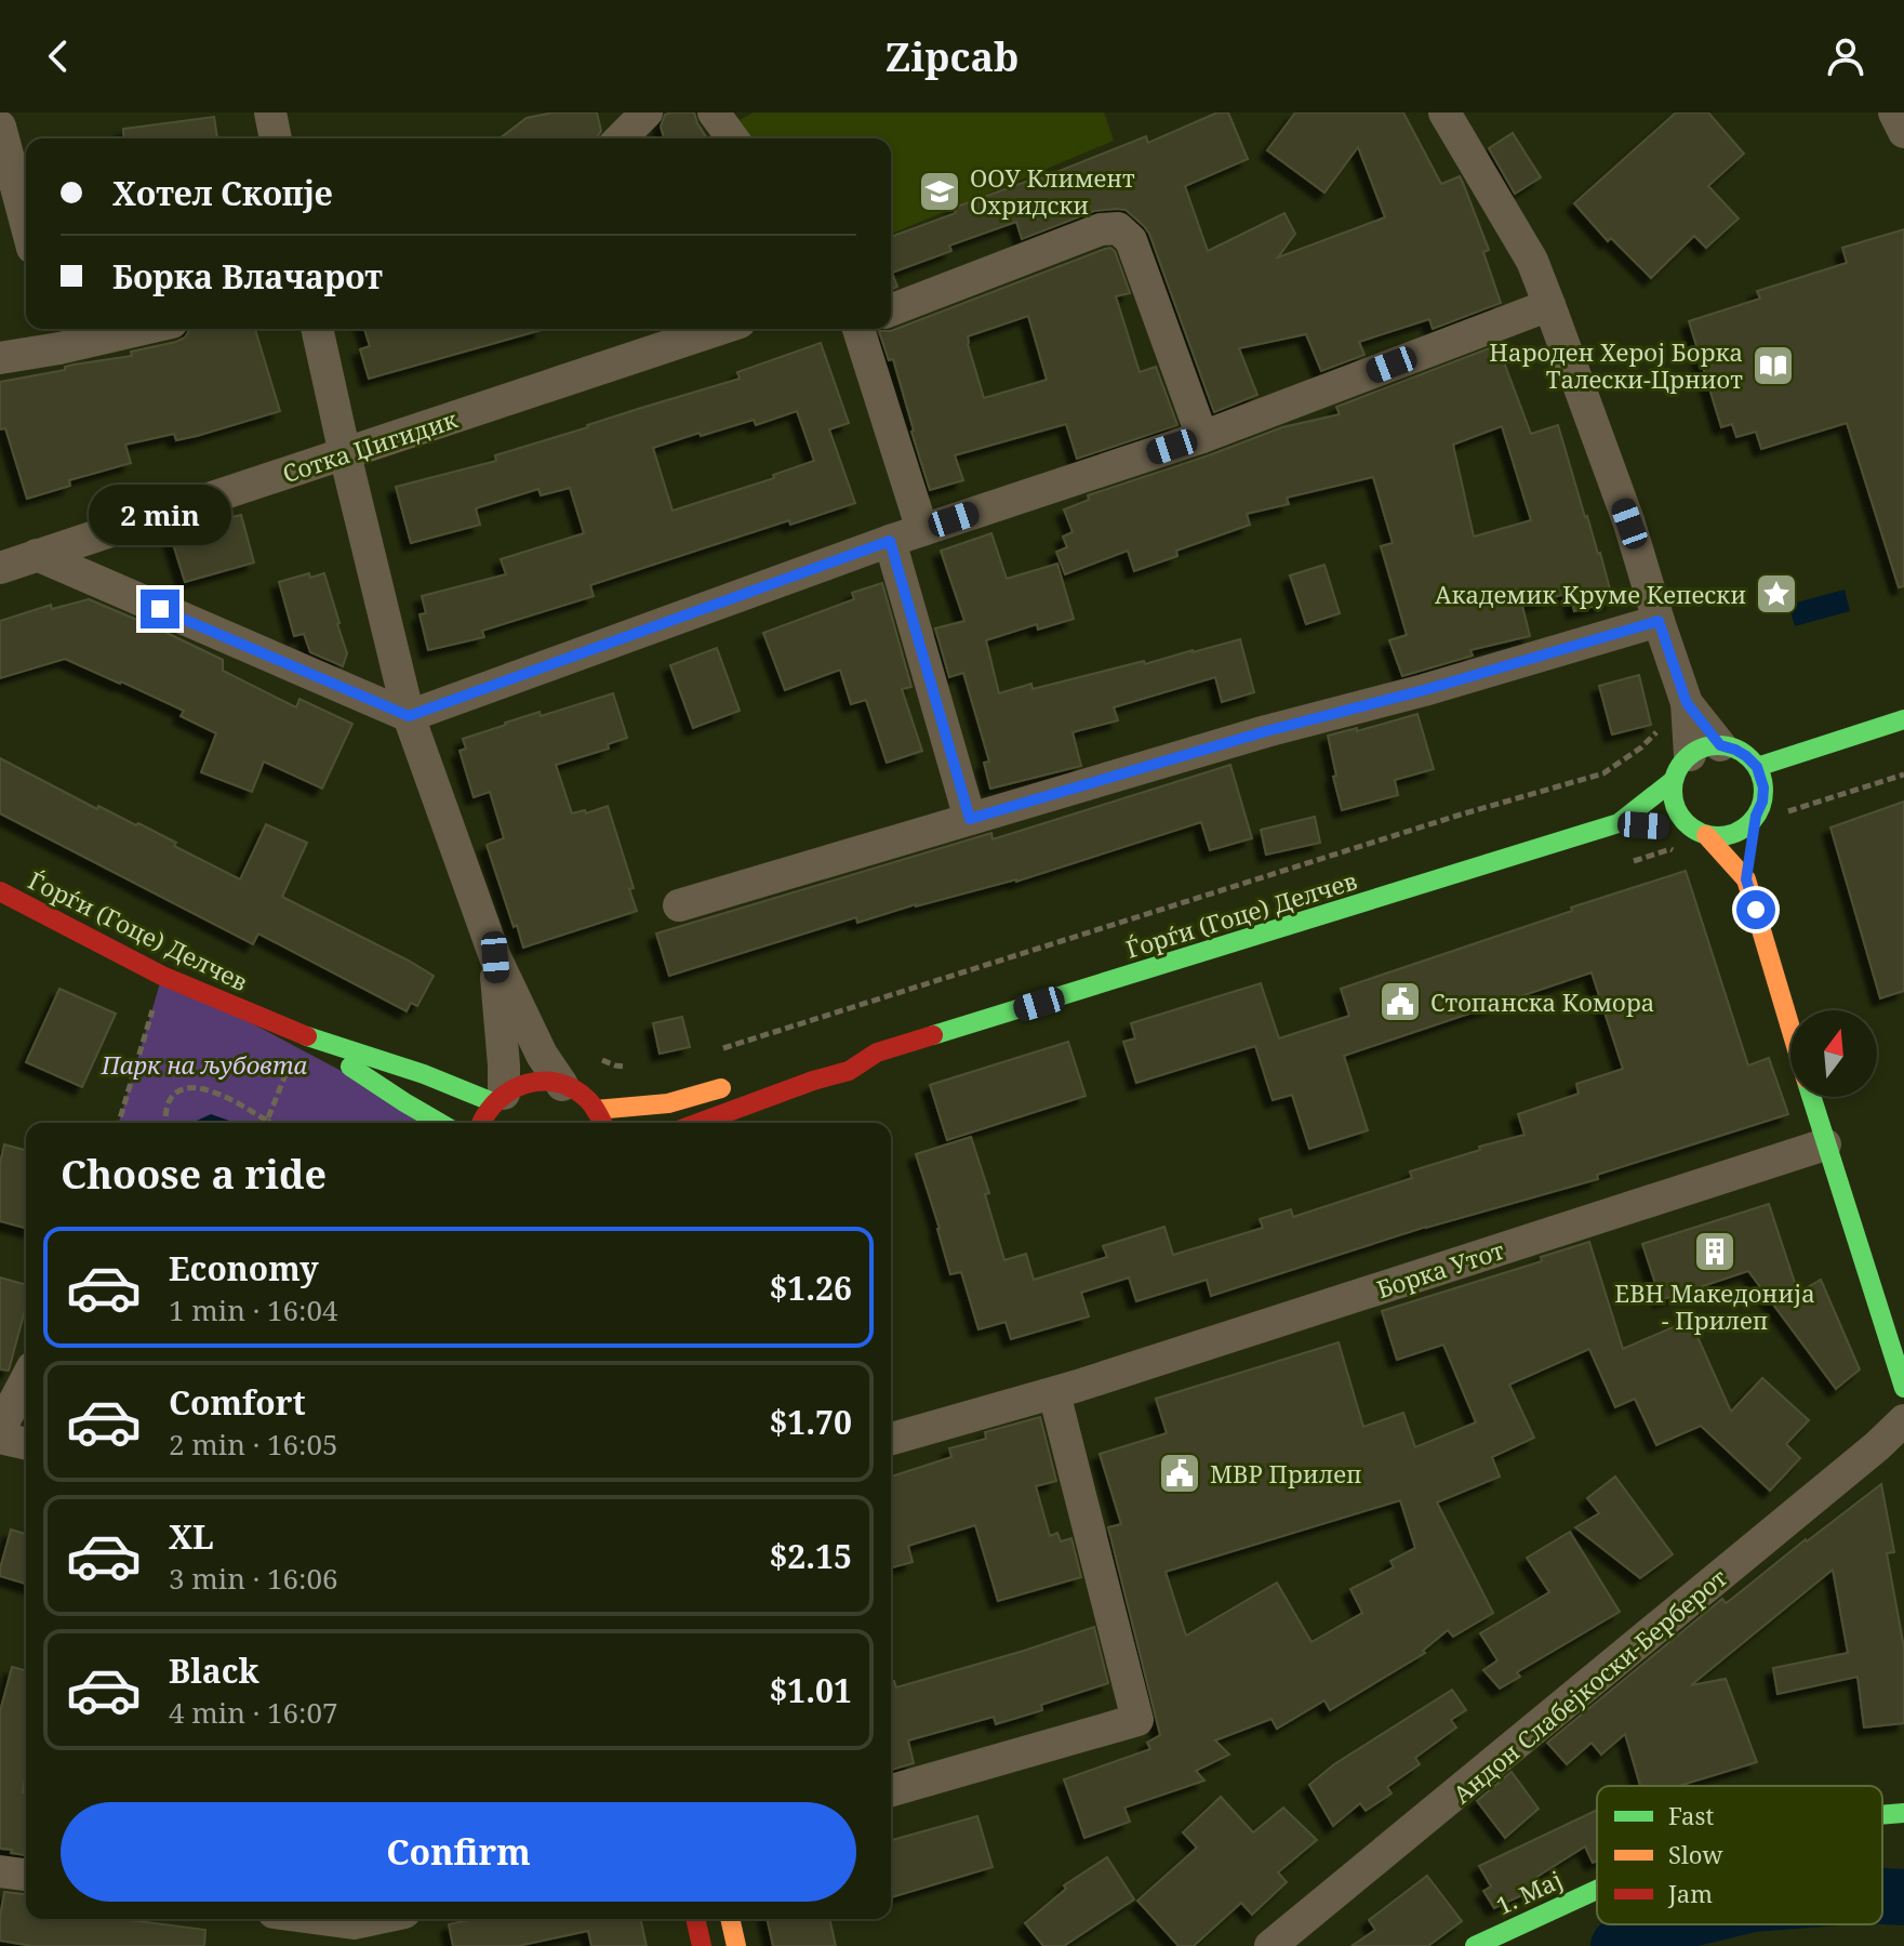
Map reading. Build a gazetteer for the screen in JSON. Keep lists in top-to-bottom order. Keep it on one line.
{"streets":{"main road":["Ѓорѓи (Гоце) Делчев","1. Мај"],"street":["Сотка Џигидик","Борка Утот","Андон Слабејкоски-Берберот"]},"parks":["Парк на љубовта"],"places":{"school or university":["ООУ Климент Охридски"],"library":["Народен Херој Борка Талески-Црниот"],"place":["Академик Круме Кепески"],"public building":["Стопанска Комора","МВР Прилеп"],"building":["ЕВН Македонија - Прилеп"]},"legend":["Fast","Slow","Jam"],"north":"top","page":{"header":"Zipcab","banner":["Хотел Скопје","Борка Влачарот"],"bubble":"2 min","heading":"Choose a ride","list":[{"name":"Economy","note":"1 min · 16:04","value":"$1.26"},{"name":"Comfort","note":"2 min · 16:05","value":"$1.70"},{"name":"XL","note":"3 min · 16:06","value":"$2.15"},{"name":"Black","note":"4 min · 16:07","value":"$1.01"}],"buttons":"Confirm"}}
